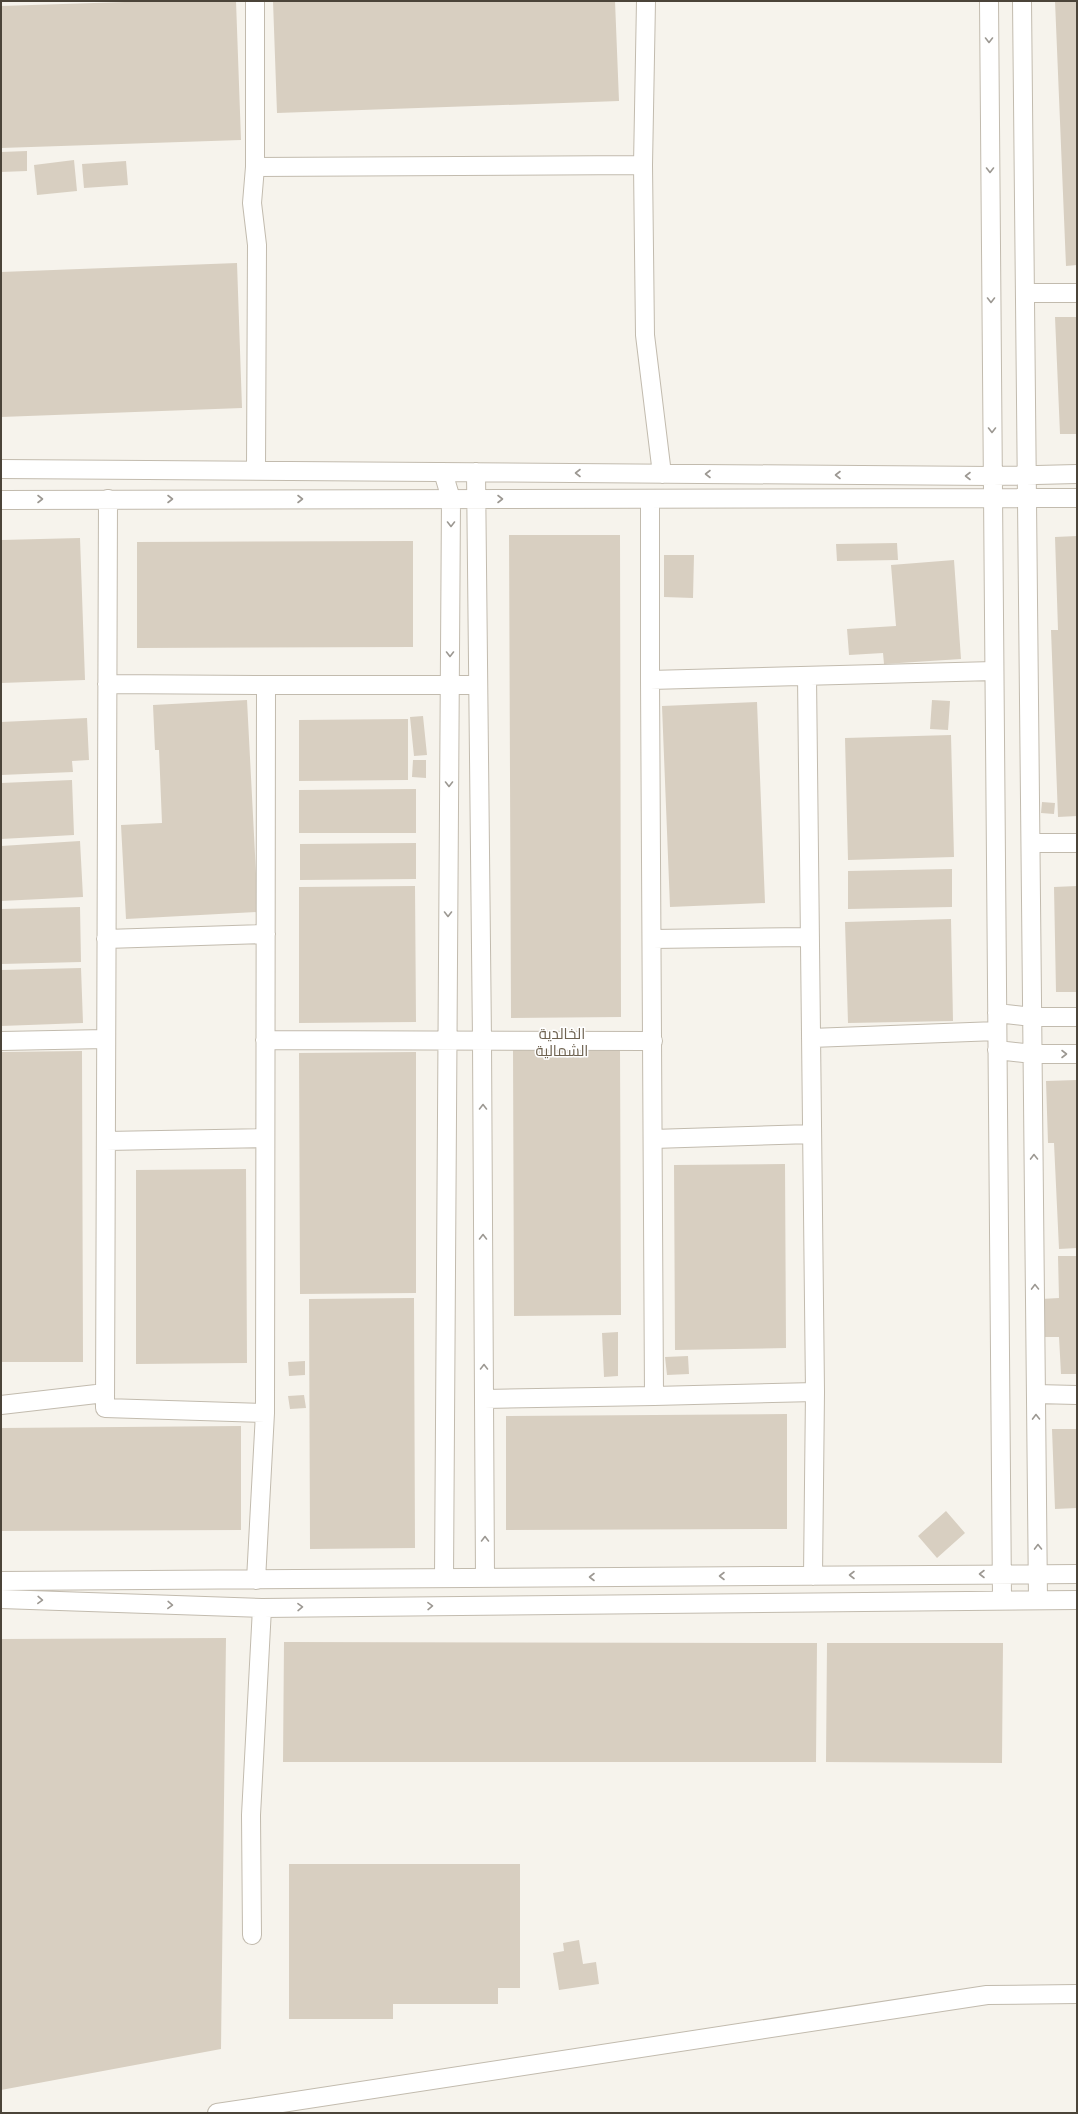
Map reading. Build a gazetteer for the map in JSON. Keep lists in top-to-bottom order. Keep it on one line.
{"districts":["الخالدية الشمالية"]}
